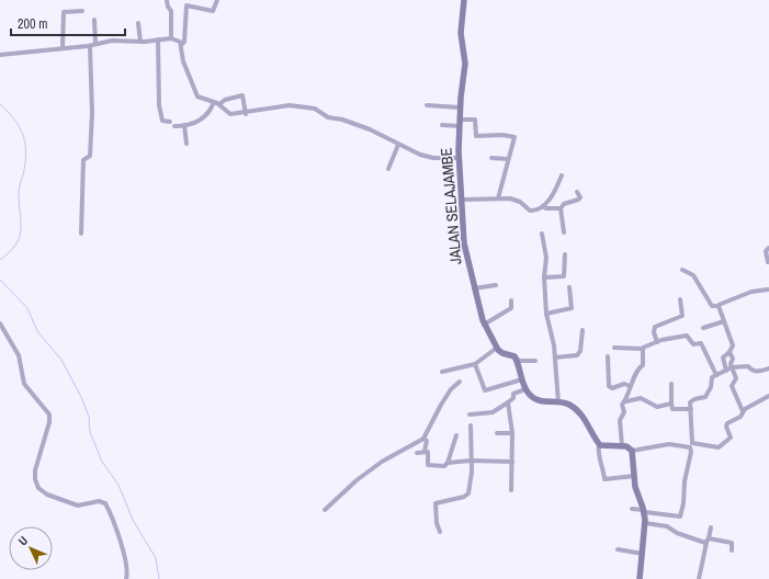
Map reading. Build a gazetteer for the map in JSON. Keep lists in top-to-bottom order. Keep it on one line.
{"streets":{"street":["JALAN SELAJAMBE"]},"scale_bar":"200 m","north":"top left"}
